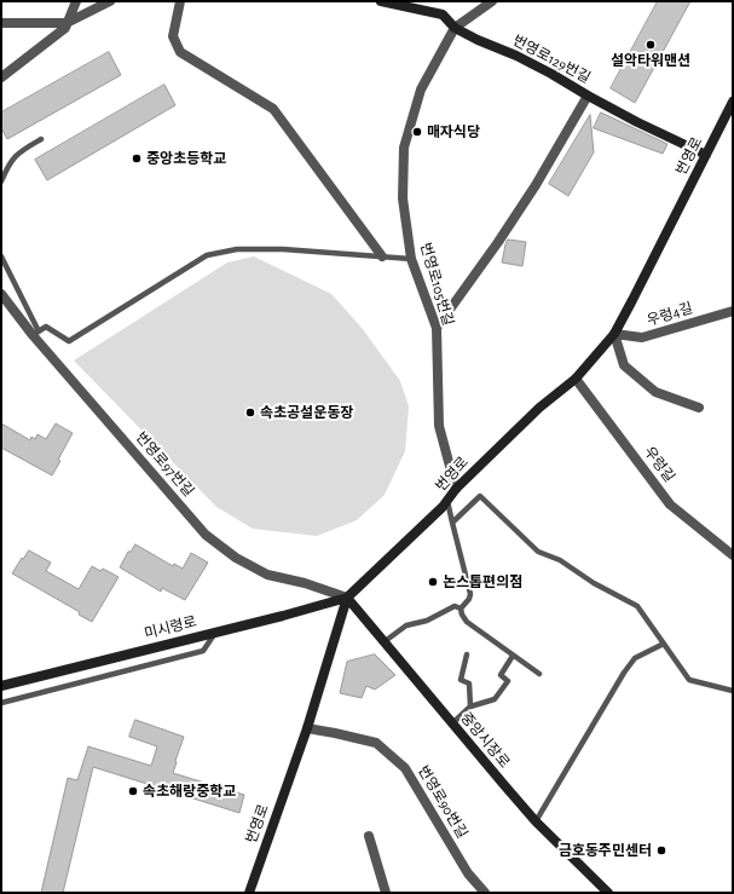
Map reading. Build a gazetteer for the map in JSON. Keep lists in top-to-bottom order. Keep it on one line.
{"streets":{"street":["번영로129번길","번영로","번영로105번길","우렁4길","번영로97번길","우렁길","미시령로","중앙시장로","번영로90번길"]},"crossings":[["번영로129번길","번영로"],["번영로129번길","번영로105번길"],["번영로","번영로105번길"],["번영로","우렁4길"],["번영로","번영로97번길"],["번영로","우렁길"],["번영로","미시령로"],["번영로","중앙시장로"],["번영로","번영로90번길"],["번영로97번길","미시령로"],["번영로97번길","중앙시장로"],["미시령로","중앙시장로"]],"places":["설악타워맨션","매자식당","중앙초등학교","속초공설운동장","논스톱편의점","속초해랑중학교","금호동주민센터"]}
